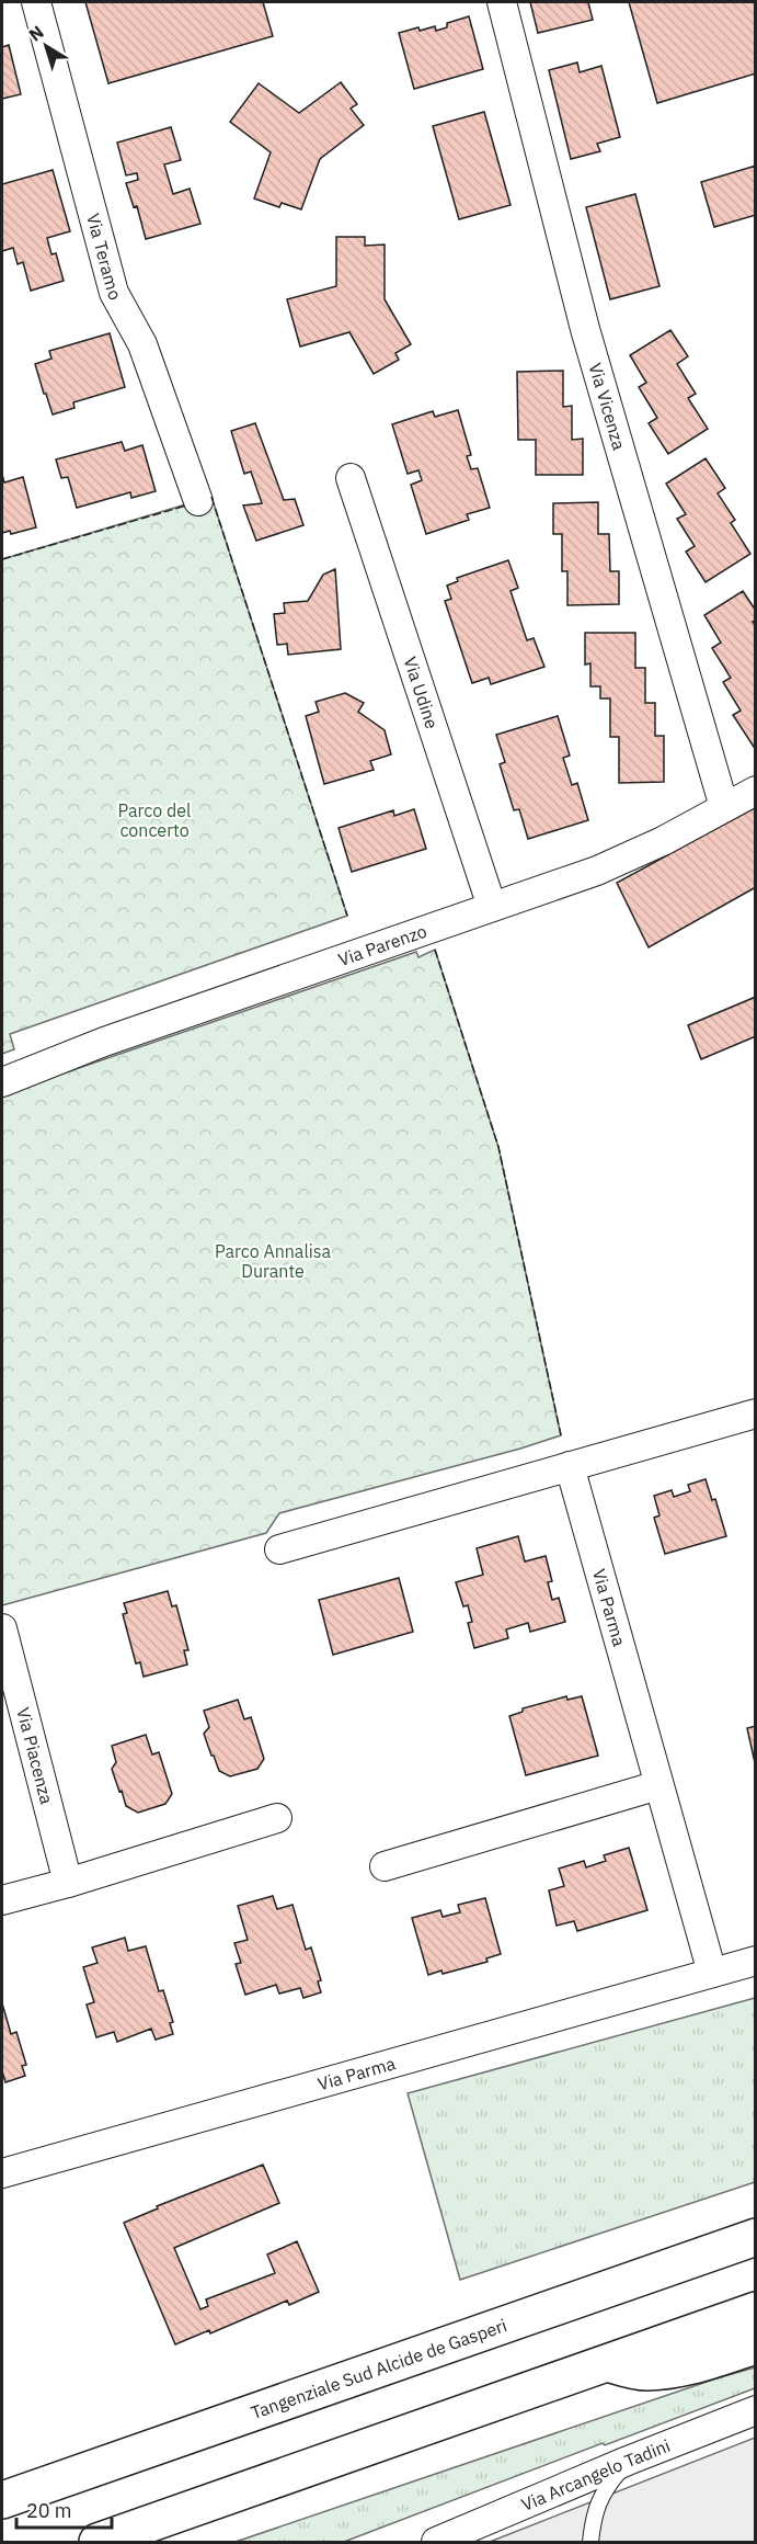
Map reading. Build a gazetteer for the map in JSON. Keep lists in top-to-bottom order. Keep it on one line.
{"streets":{"highway":["Tangenziale Sud Alcide de Gasperi"],"street":["Via Teramo","Via Vicenza","Via Udine","Via Parenzo","Via Parma","Via Piacenza","Via Arcangelo Tadini"]},"crossings":[["Via Vicenza","Via Parenzo"],["Via Udine","Via Parenzo"]],"parks":["Parco del concerto","Parco Annalisa Durante"],"scale_bar":"20 m","north":"top left"}
